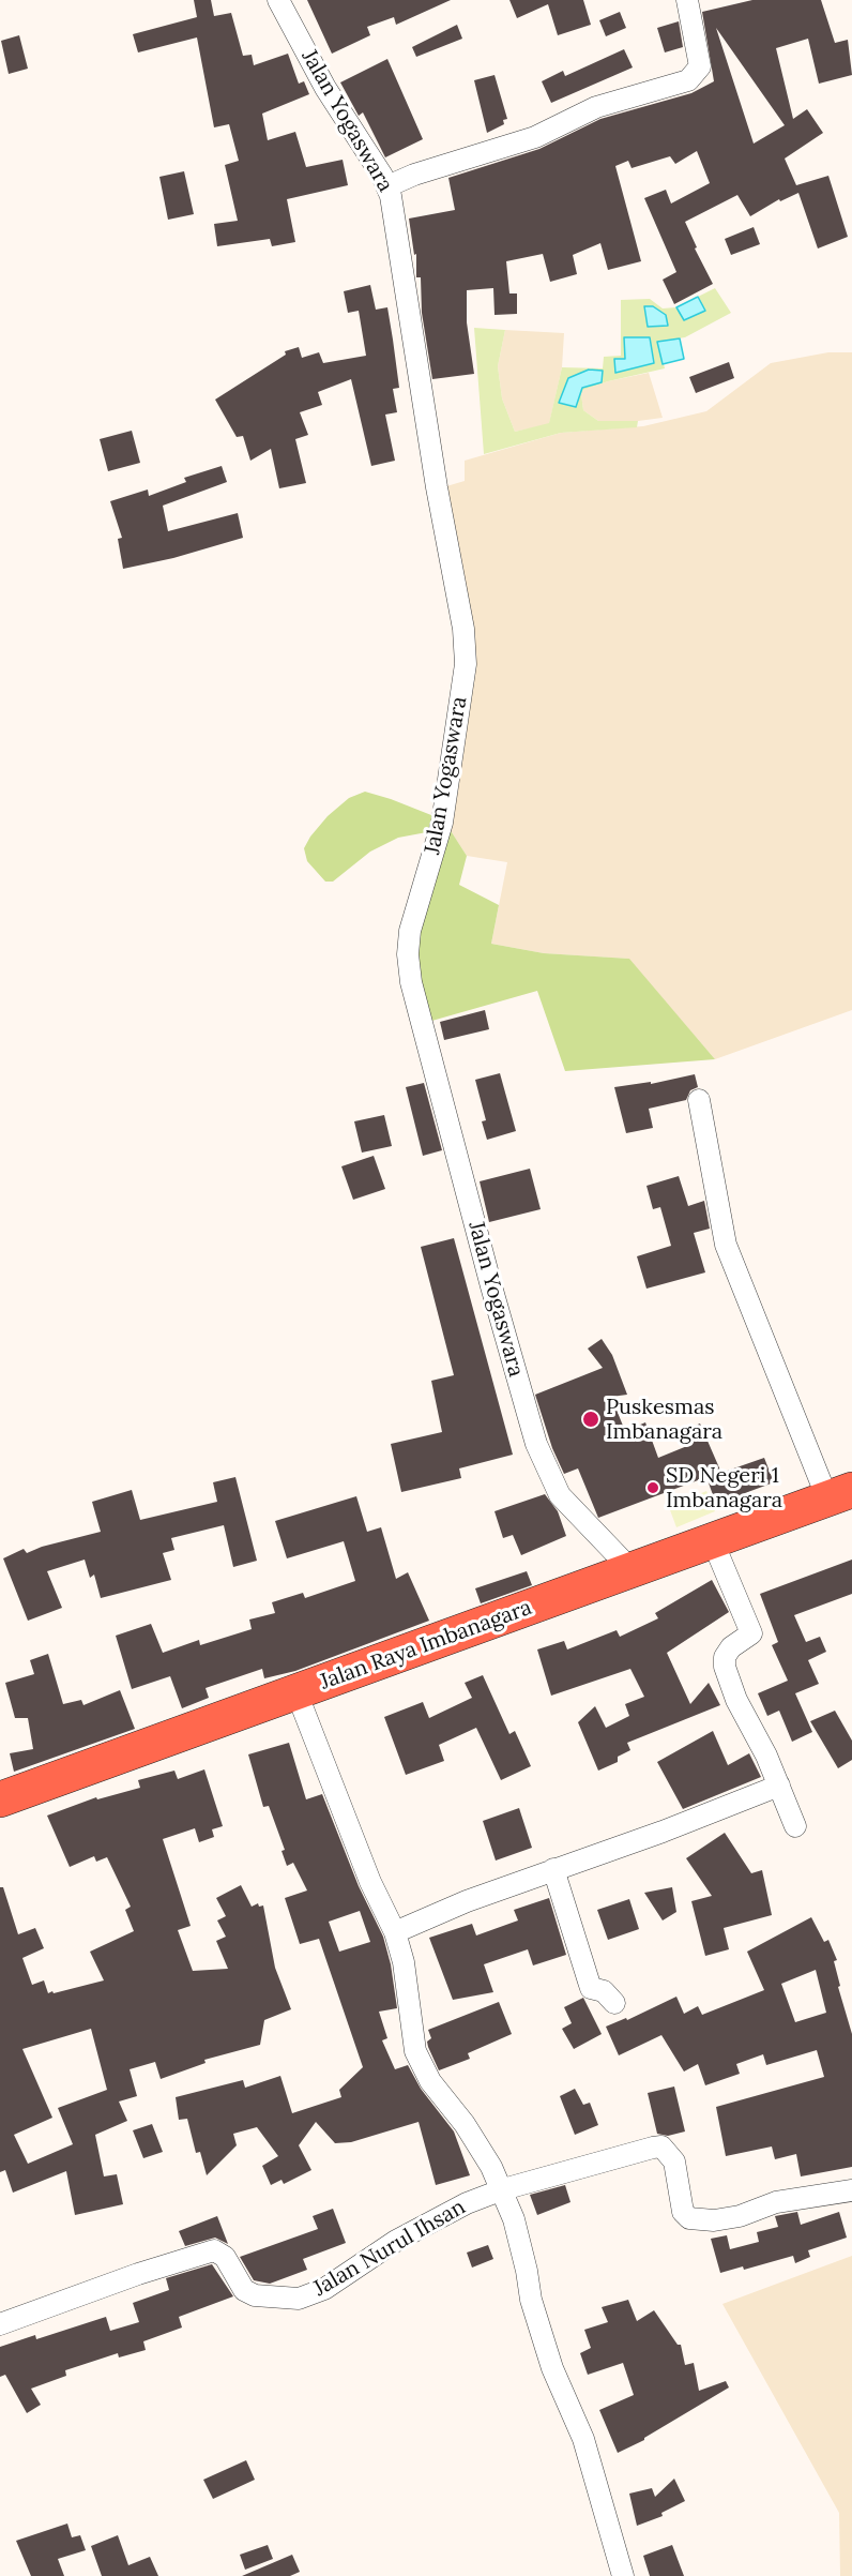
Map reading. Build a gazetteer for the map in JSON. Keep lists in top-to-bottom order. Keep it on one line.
{"streets":{"highway":["Jalan Raya Imbanagara"],"street":["Jalan Yogaswara","Jalan Nurul Ihsan"]},"crossings":[["Jalan Yogaswara","Jalan Raya Imbanagara"]],"places":["Puskesmas Imbanagara","SD Negeri 1 Imbanagara"]}
